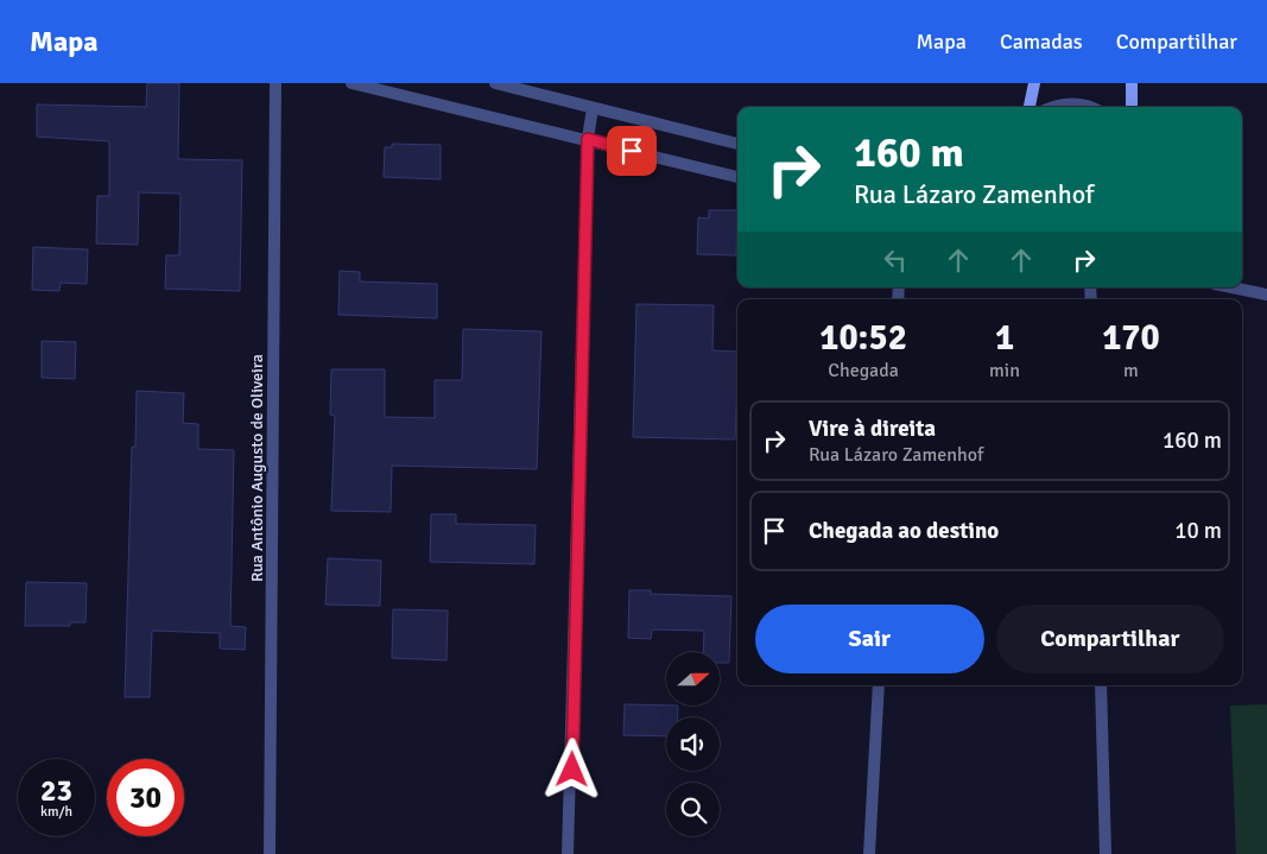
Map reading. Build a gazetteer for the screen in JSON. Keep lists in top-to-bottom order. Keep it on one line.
{"streets":{"street":["Rua Antônio Augusto de Oliveira"]},"north":"right","page":{"header":"Mapa","nav":["Mapa","Camadas","Compartilhar"],"turn":["160 m","Rua Lázaro Zamenhof"],"eta":["10:52","Chegada","1","min","170","m"],"list":[{"name":"Vire à direita","note":"Rua Lázaro Zamenhof","value":"160 m"},{"name":"Chegada ao destino","value":"10 m"}],"buttons":["Sair","Compartilhar"],"speed":"23 km/h","limit":"30"}}
